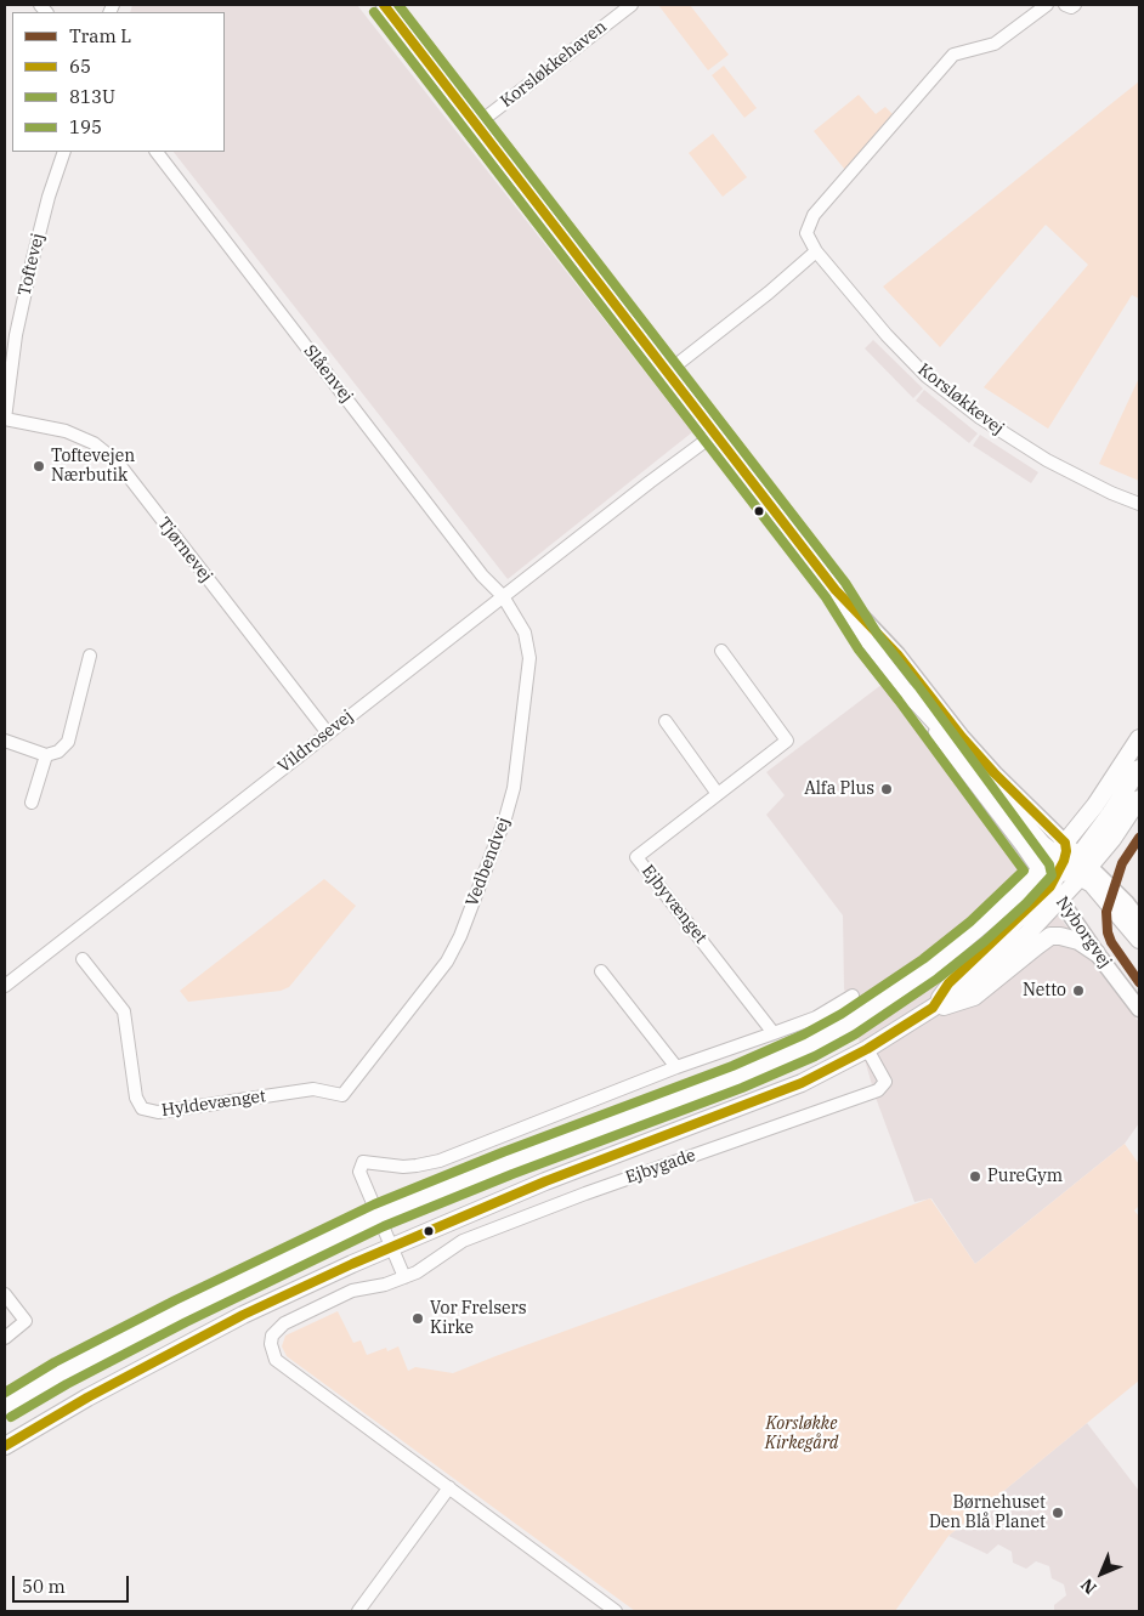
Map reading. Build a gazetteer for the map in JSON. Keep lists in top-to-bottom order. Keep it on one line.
{"streets":{"main road":["Ejbygade"],"street":["Korsløkkehaven","Toftevej","Slåenvej","Korsløkkevej","Tjørnevej","Vildrosevej","Vedbendvej","Ejbyvænget","Nyborgvej","Hyldevænget"]},"crossings":[["Korsløkkehaven","Nyborgvej"],["Toftevej","Tjørnevej"],["Slåenvej","Vildrosevej"],["Slåenvej","Vedbendvej"],["Tjørnevej","Vildrosevej"],["Vildrosevej","Vedbendvej"],["Vildrosevej","Nyborgvej"],["Vedbendvej","Hyldevænget"],["Nyborgvej","Ejbygade"]],"parks":["Korsløkke Kirkegård"],"places":["Toftevejen Nærbutik","Alfa Plus","Netto","PureGym","Vor Frelsers Kirke","Børnehuset Den Blå Planet"],"lines":["transit line 65","transit line 813U","transit line 195","tram line L"],"legend":["Tram L","65","813U","195"],"scale_bar":"50 m","north":"bottom left"}
